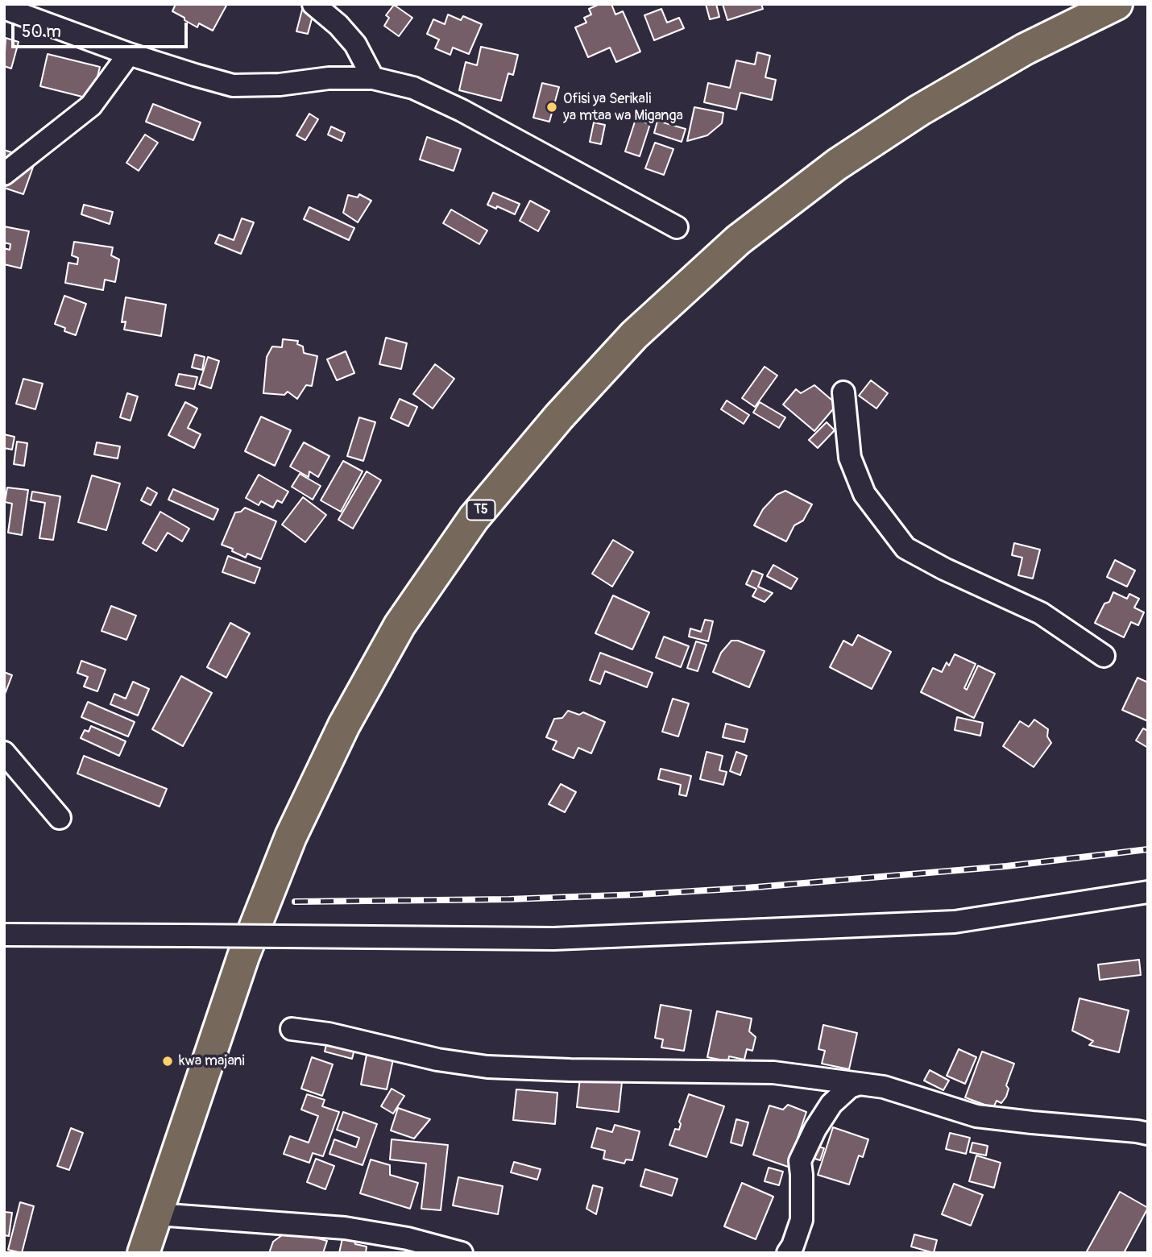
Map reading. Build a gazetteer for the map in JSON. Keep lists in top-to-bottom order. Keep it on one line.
{"streets":{"highway":["T5"]},"places":["Ofisi ya Serikali ya mtaa wa Miganga","kwa majani"],"scale_bar":"50 m"}
